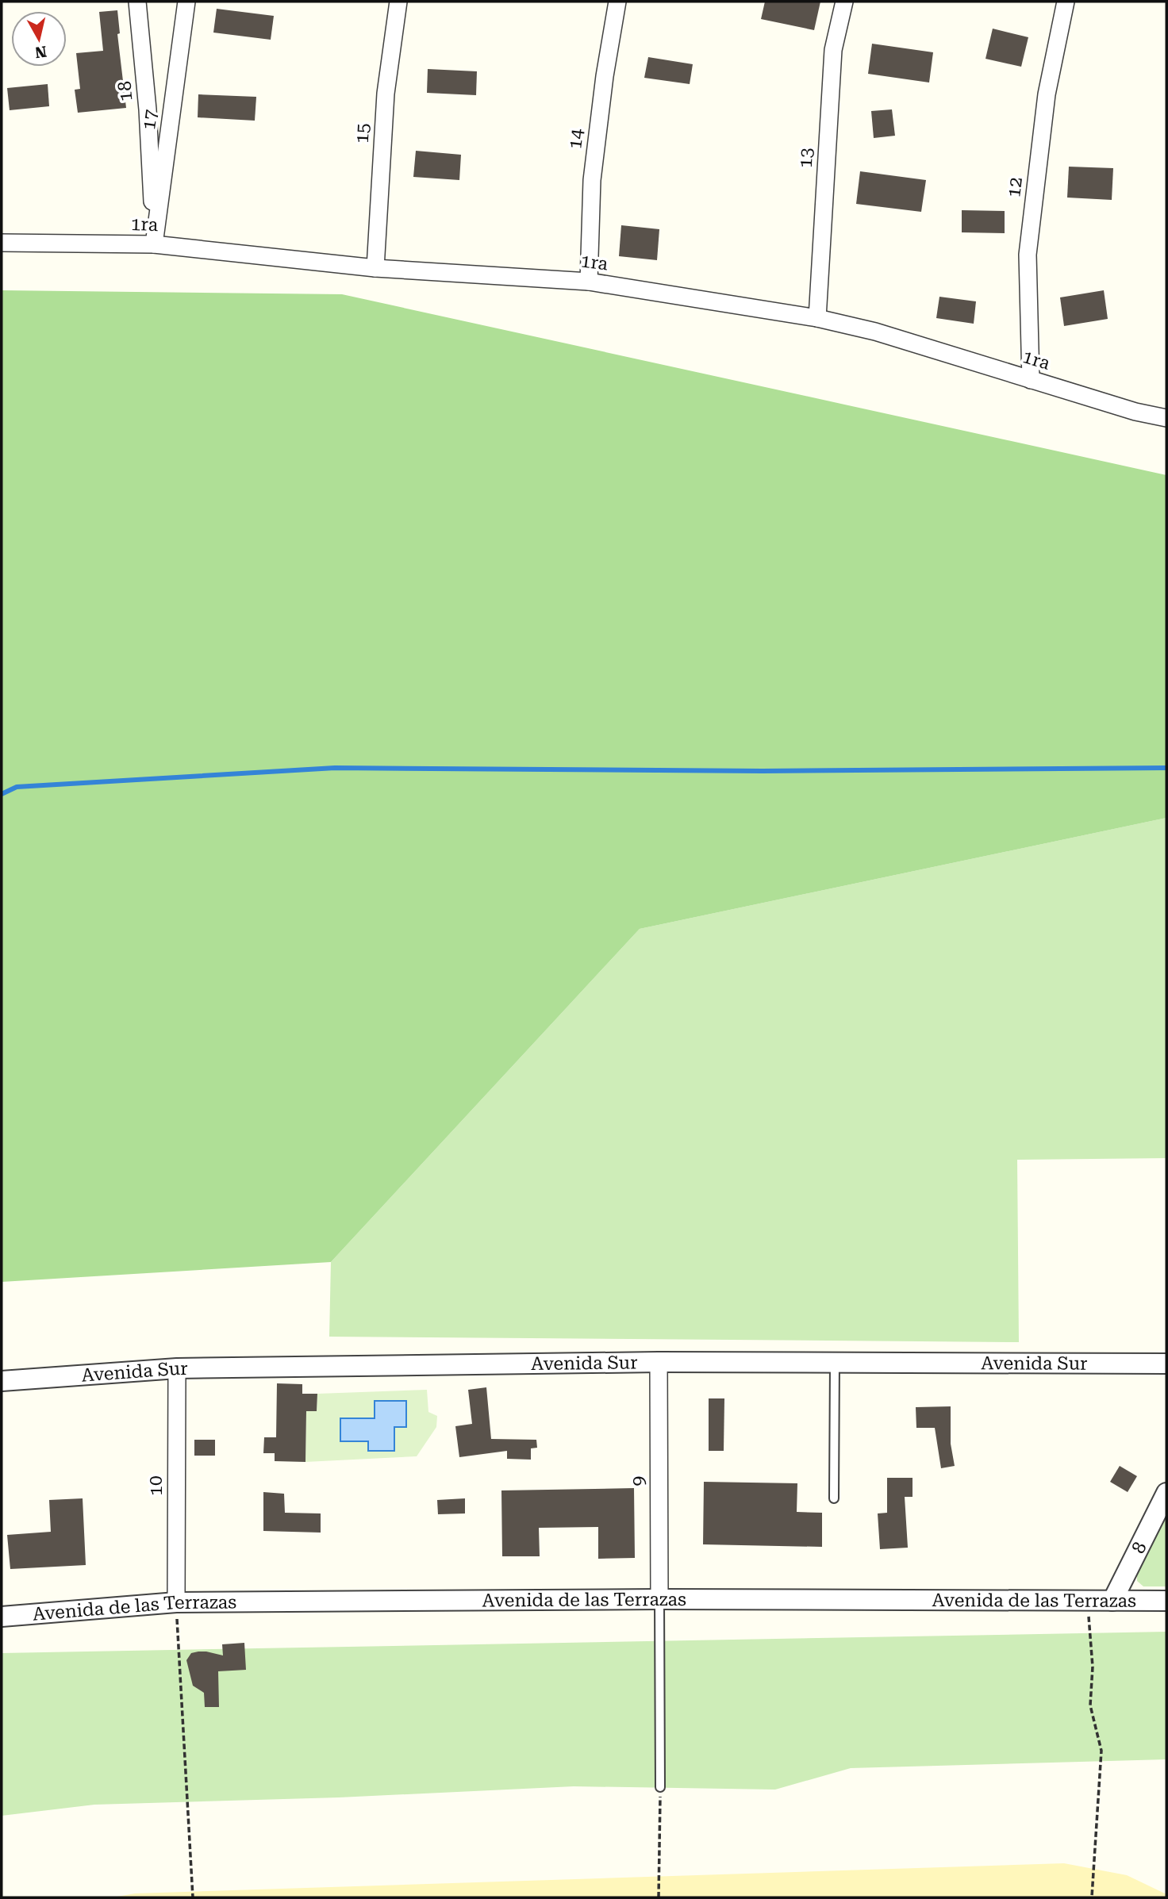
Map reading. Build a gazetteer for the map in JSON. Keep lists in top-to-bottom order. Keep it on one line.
{"streets":{"street":["18","17","15","14","13","12","1ra","Avenida Sur","9","10","8","Avenida de las Terrazas"]},"crossings":[["18","17"],["18","1ra"],["17","1ra"],["15","1ra"],["14","1ra"],["13","1ra"],["12","1ra"],["Avenida Sur","9"],["Avenida Sur","10"],["9","Avenida de las Terrazas"],["10","Avenida de las Terrazas"],["8","Avenida de las Terrazas"]],"north":"bottom"}
